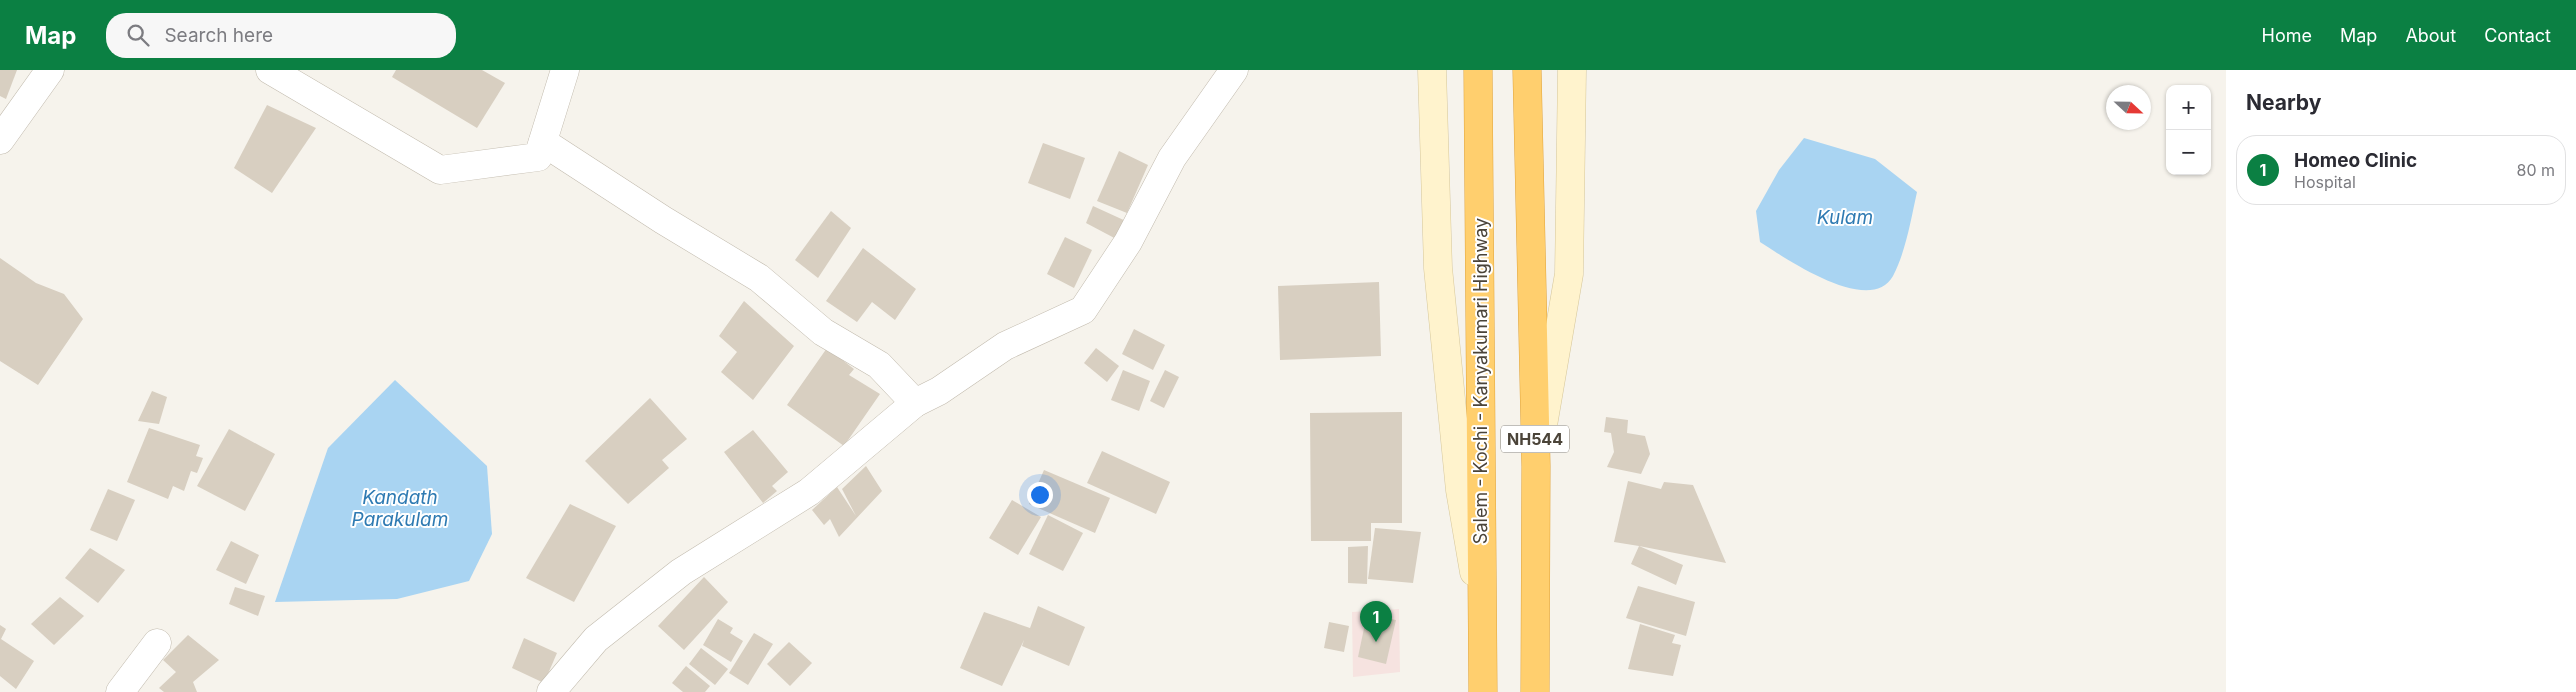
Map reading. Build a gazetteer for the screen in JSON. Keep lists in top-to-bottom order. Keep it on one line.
{"streets":{"highway":["Salem - Kochi - Kanyakumari Highway","NH544"]},"water":["Kulam","Kandath Parakulam"],"north":"right","page":{"header":"Map","search":"Search here","nav":["Home","Map","About","Contact"],"heading":"Nearby","map_buttons":["+","−"],"list":[{"mark":"1","name":"Homeo Clinic","note":"Hospital","value":"80 m"}],"pins":"1"}}
